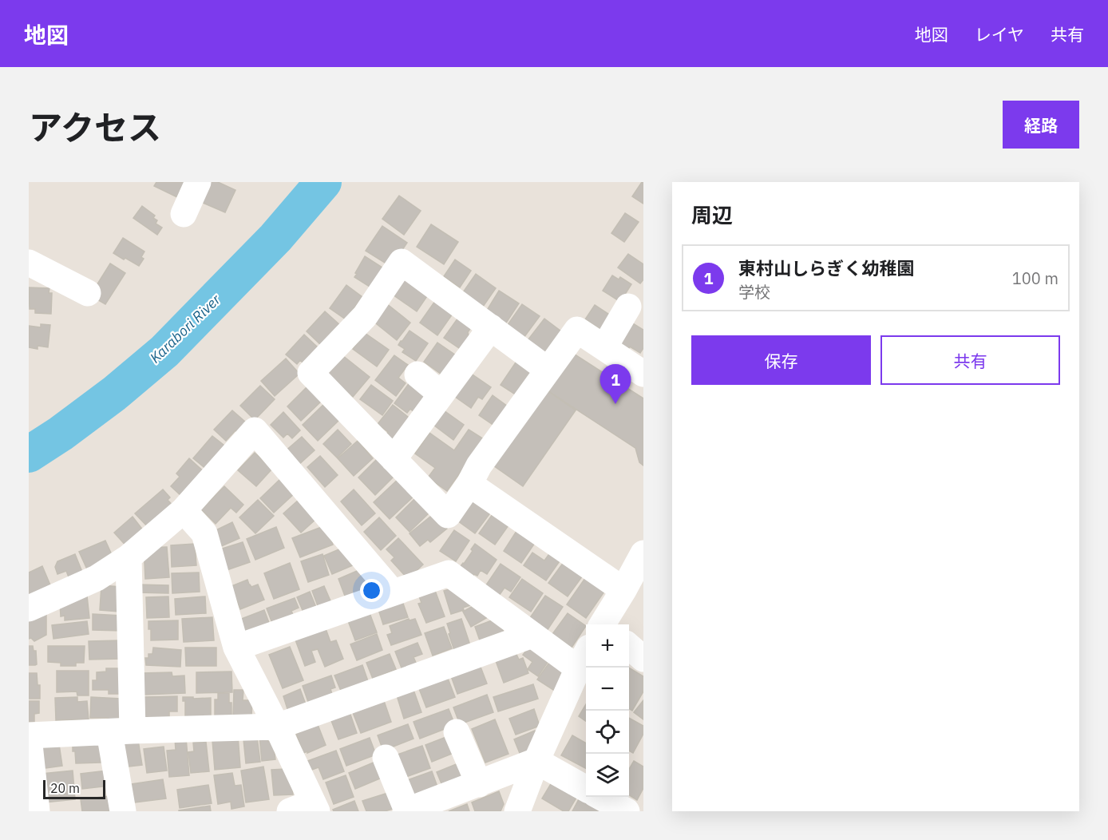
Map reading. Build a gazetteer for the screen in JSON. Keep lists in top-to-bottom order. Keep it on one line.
{"water":["Karabori River"],"scale_bar":"20 m","page":{"header":"地図","nav":["地図","レイヤ","共有"],"title":"アクセス","buttons":["経路",["保存","共有"]],"heading":"周辺","list":[{"mark":"1","name":"東村山しらぎく幼稚園","note":"学校","value":"100 m"}],"pins":"1","map_buttons":["+","−"],"scale":"20 m"}}
